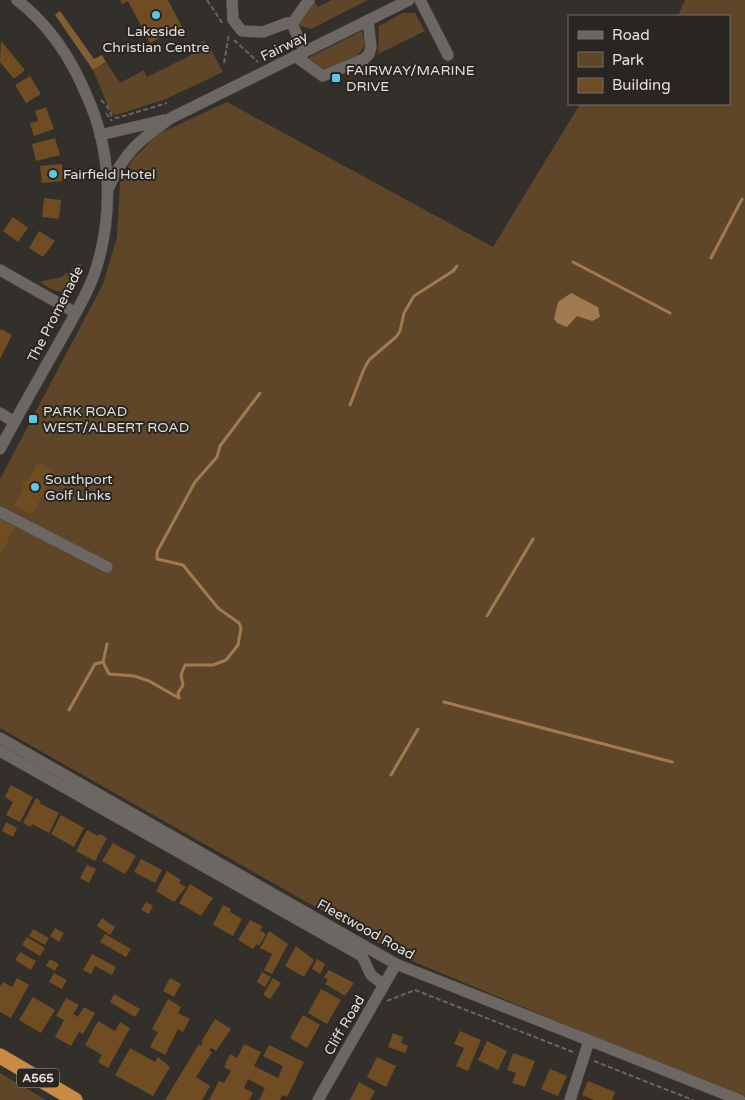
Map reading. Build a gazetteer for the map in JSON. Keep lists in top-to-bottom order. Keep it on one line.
{"streets":{"highway":["A565"],"street":["Fairway","The Promenade","Fleetwood Road","Cliff Road"]},"crossings":[["Fairway","The Promenade"],["Fleetwood Road","Cliff Road"]],"places":{"other":["Lakeside Christian Centre","Fairfield Hotel","Southport Golf Links"],"transit":["FAIRWAY/MARINE DRIVE","PARK ROAD WEST/ALBERT ROAD"]},"legend":["Road","Park","Building"]}
